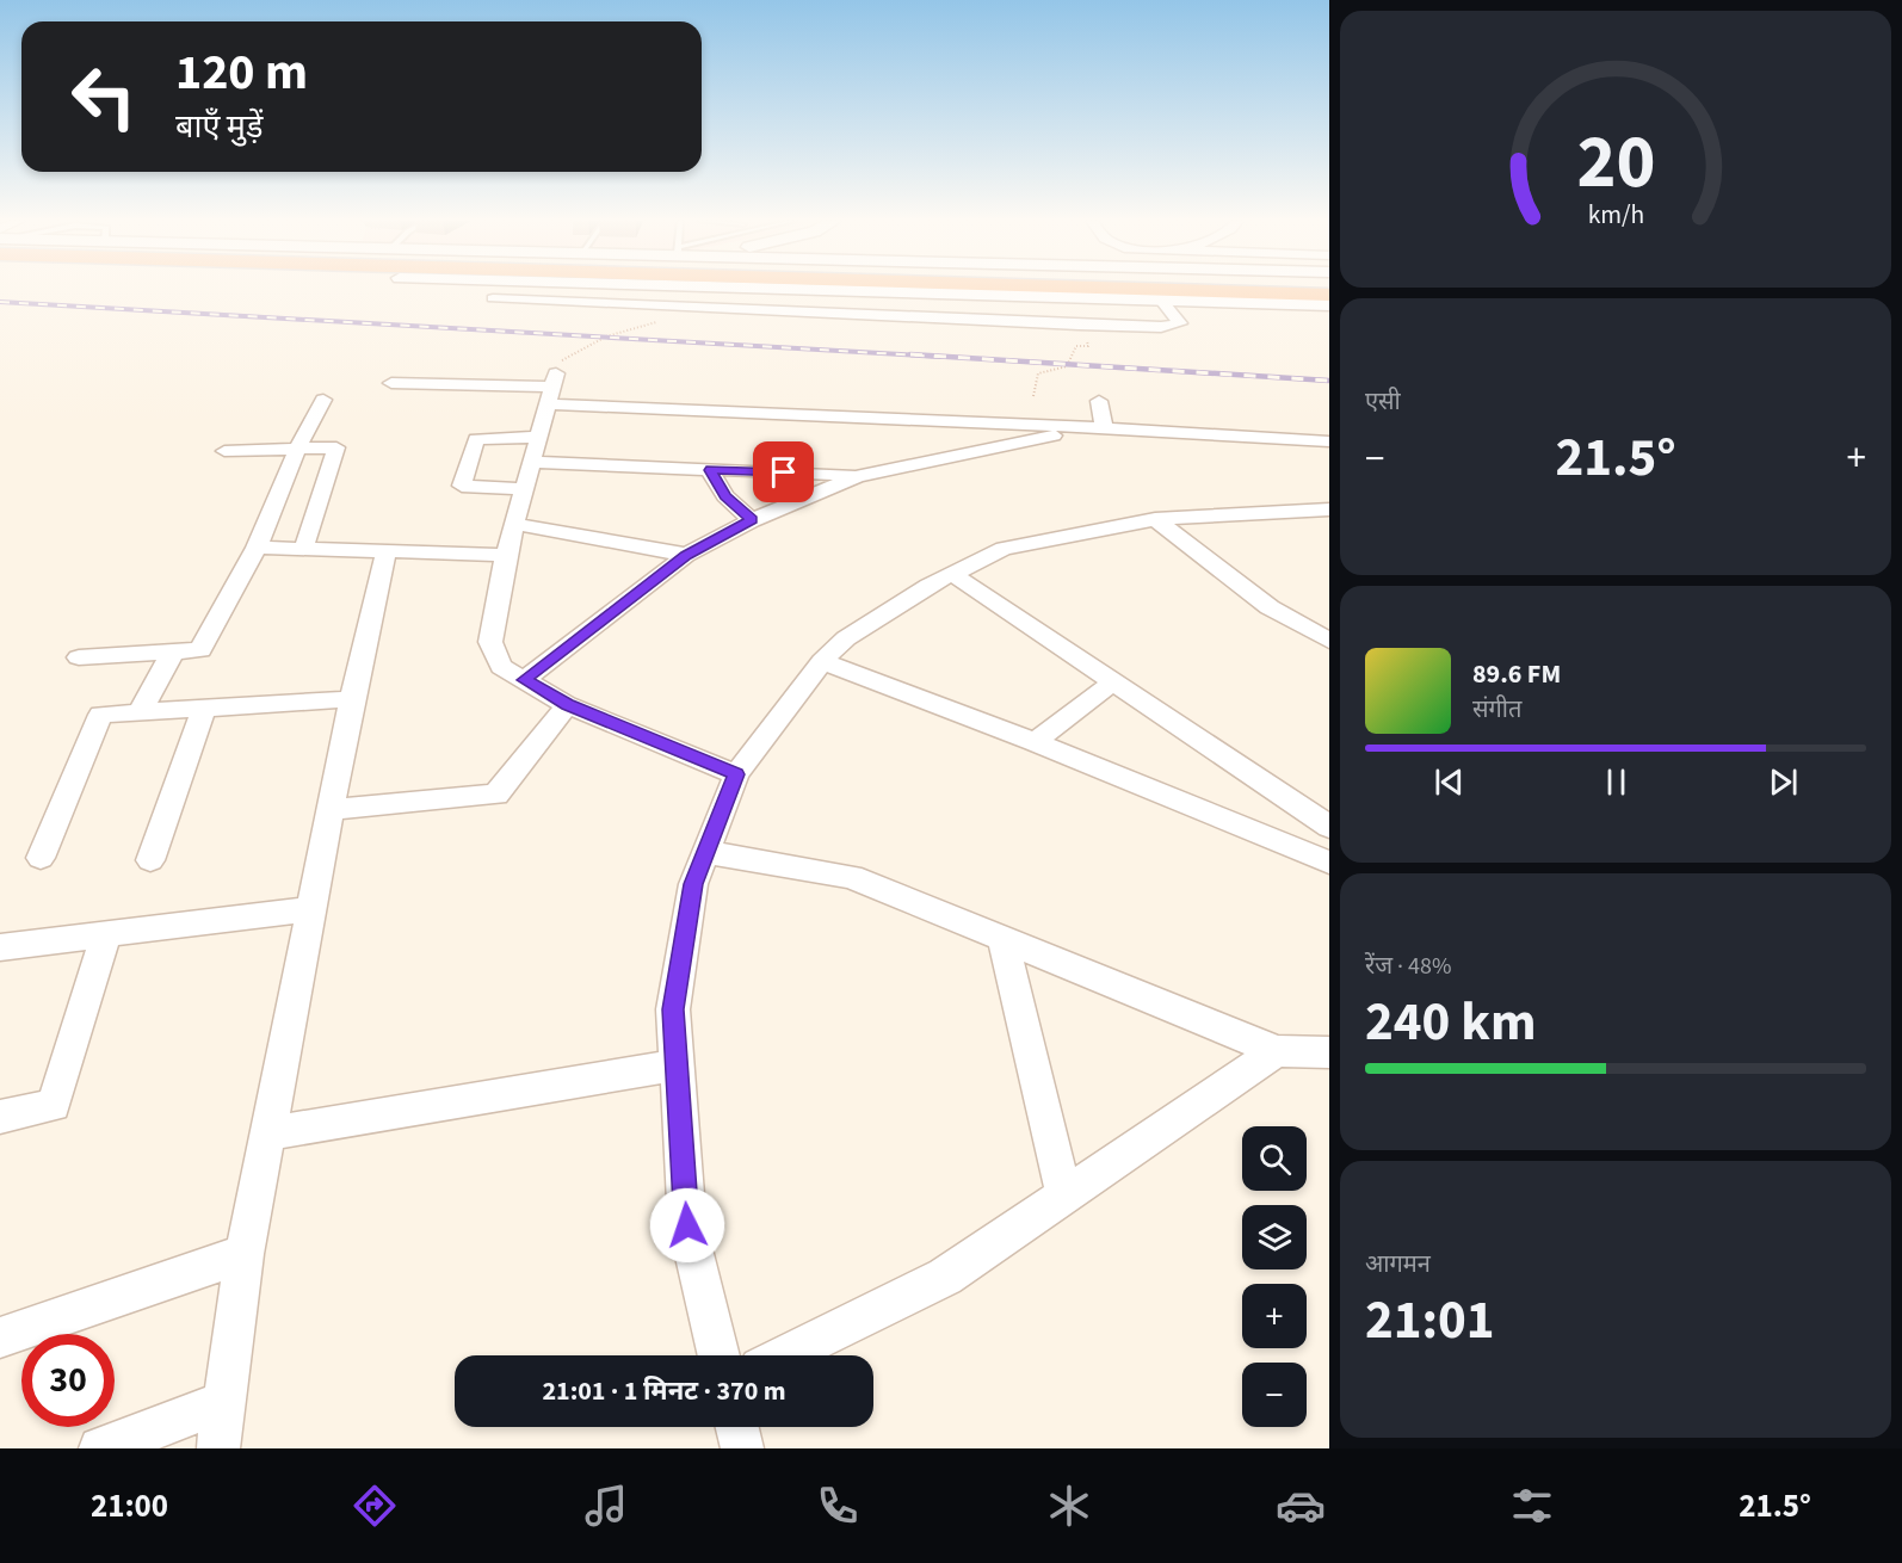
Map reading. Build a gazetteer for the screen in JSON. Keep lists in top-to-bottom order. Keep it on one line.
{"page":{"turn":["120 m","बाएँ मुड़ें"],"tile":["एसी",["रेंज · 48%","240 km"],["आगमन","21:01"]],"heat":["−","21.5°","+"],"song":["89.6 FM","संगीत"],"map_buttons":["+","−"],"limit":"30","trip":"21:01 · 1 मिनट · 370 m","tabs":["21:00","21.5°"],"gauge":["20","km/h"]}}
